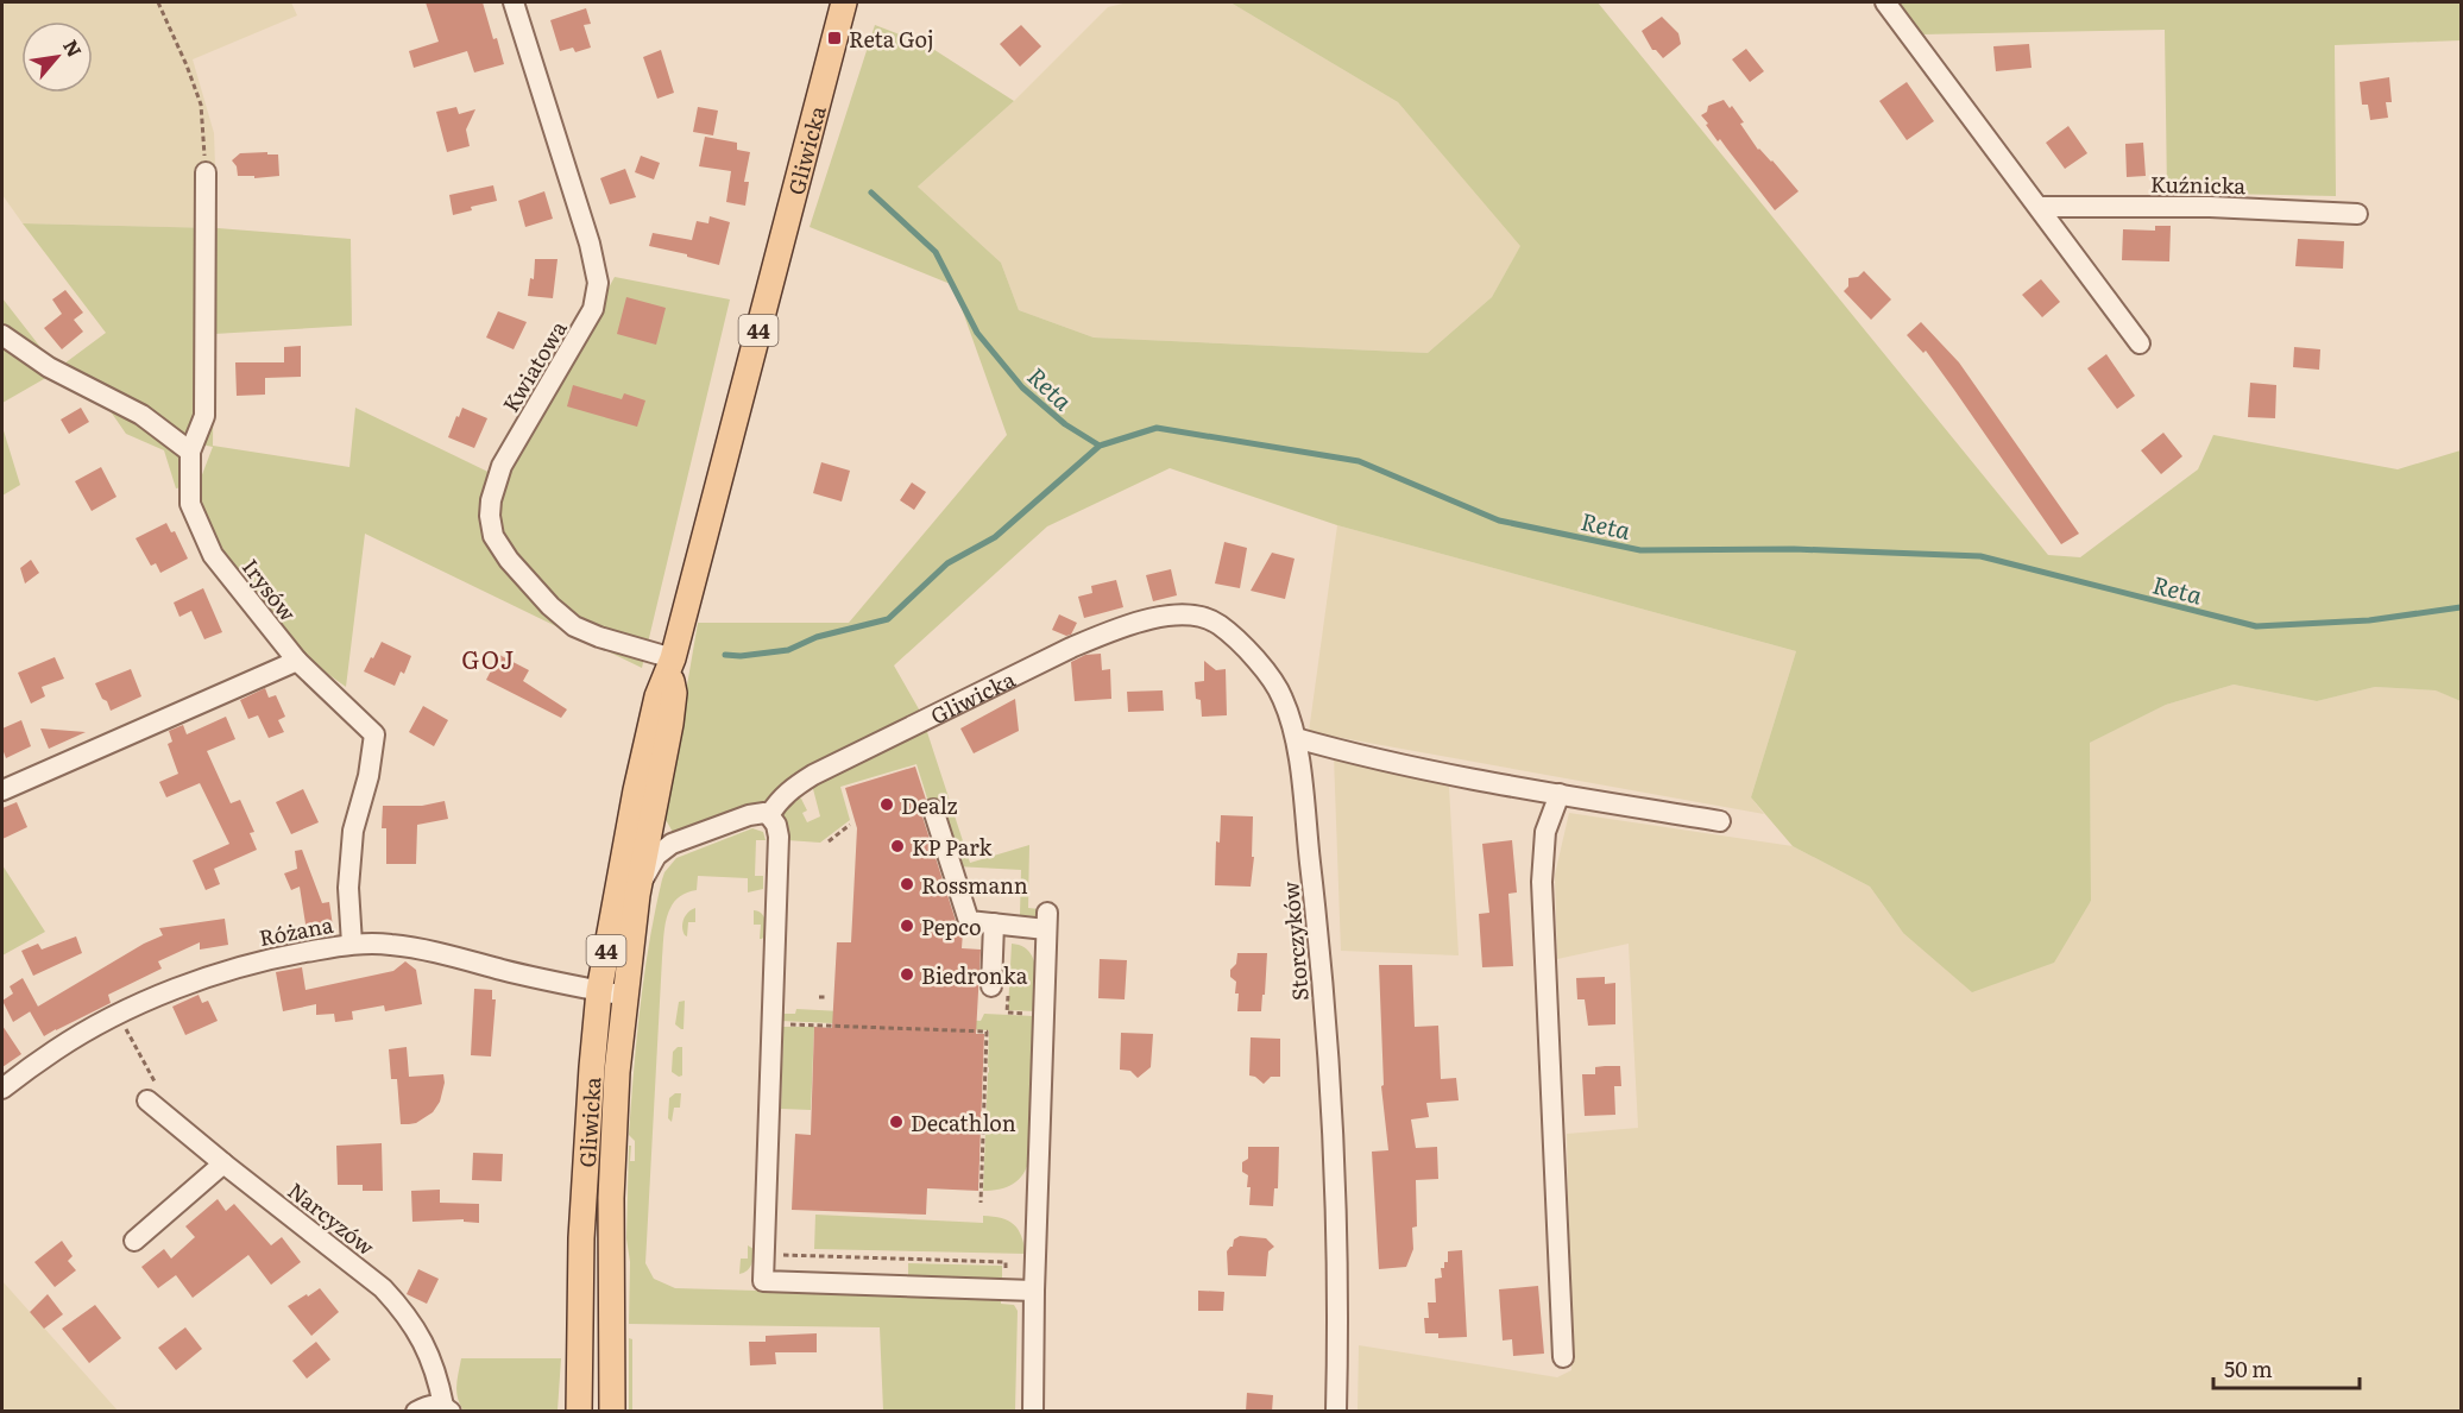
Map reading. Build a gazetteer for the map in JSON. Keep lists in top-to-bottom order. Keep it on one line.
{"streets":{"main road":["Gliwicka","44"],"street":["Kuźnicka","Kwiatowa","Irysów","Różana","Storczyków","Narcyzów"]},"crossings":[["Gliwicka","Kwiatowa"],["Gliwicka","Różana"],["Gliwicka","Storczyków"],["Irysów","Różana"]],"districts":["GOJ"],"water":["Reta"],"places":{"transit":["Reta Goj"],"other":["Dealz","KP Park","Rossmann","Pepco","Biedronka","Decathlon"]},"scale_bar":"50 m","north":"top right"}
